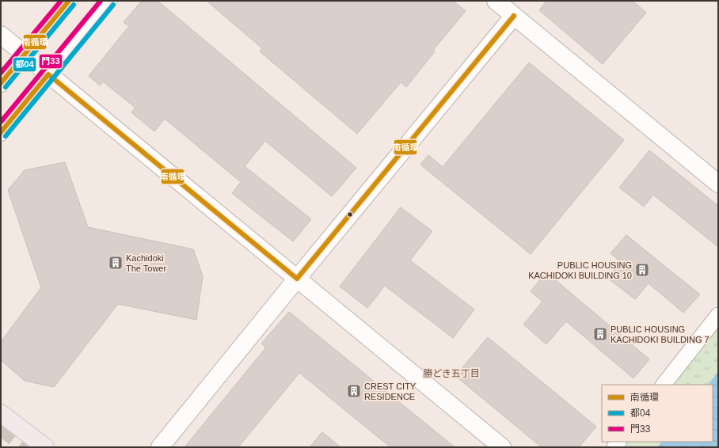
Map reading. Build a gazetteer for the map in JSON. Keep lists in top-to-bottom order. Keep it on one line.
{"districts":["勝どき五丁目"],"places":{"building":["Kachidoki The Tower","PUBLIC HOUSING KACHIDOKI BUILDING 10","PUBLIC HOUSING KACHIDOKI BUILDING 7","CREST CITY RESIDENCE"]},"lines":["transit line 南循環","transit line 門33","transit line 都04"],"legend":["南循環","都04","門33"]}
